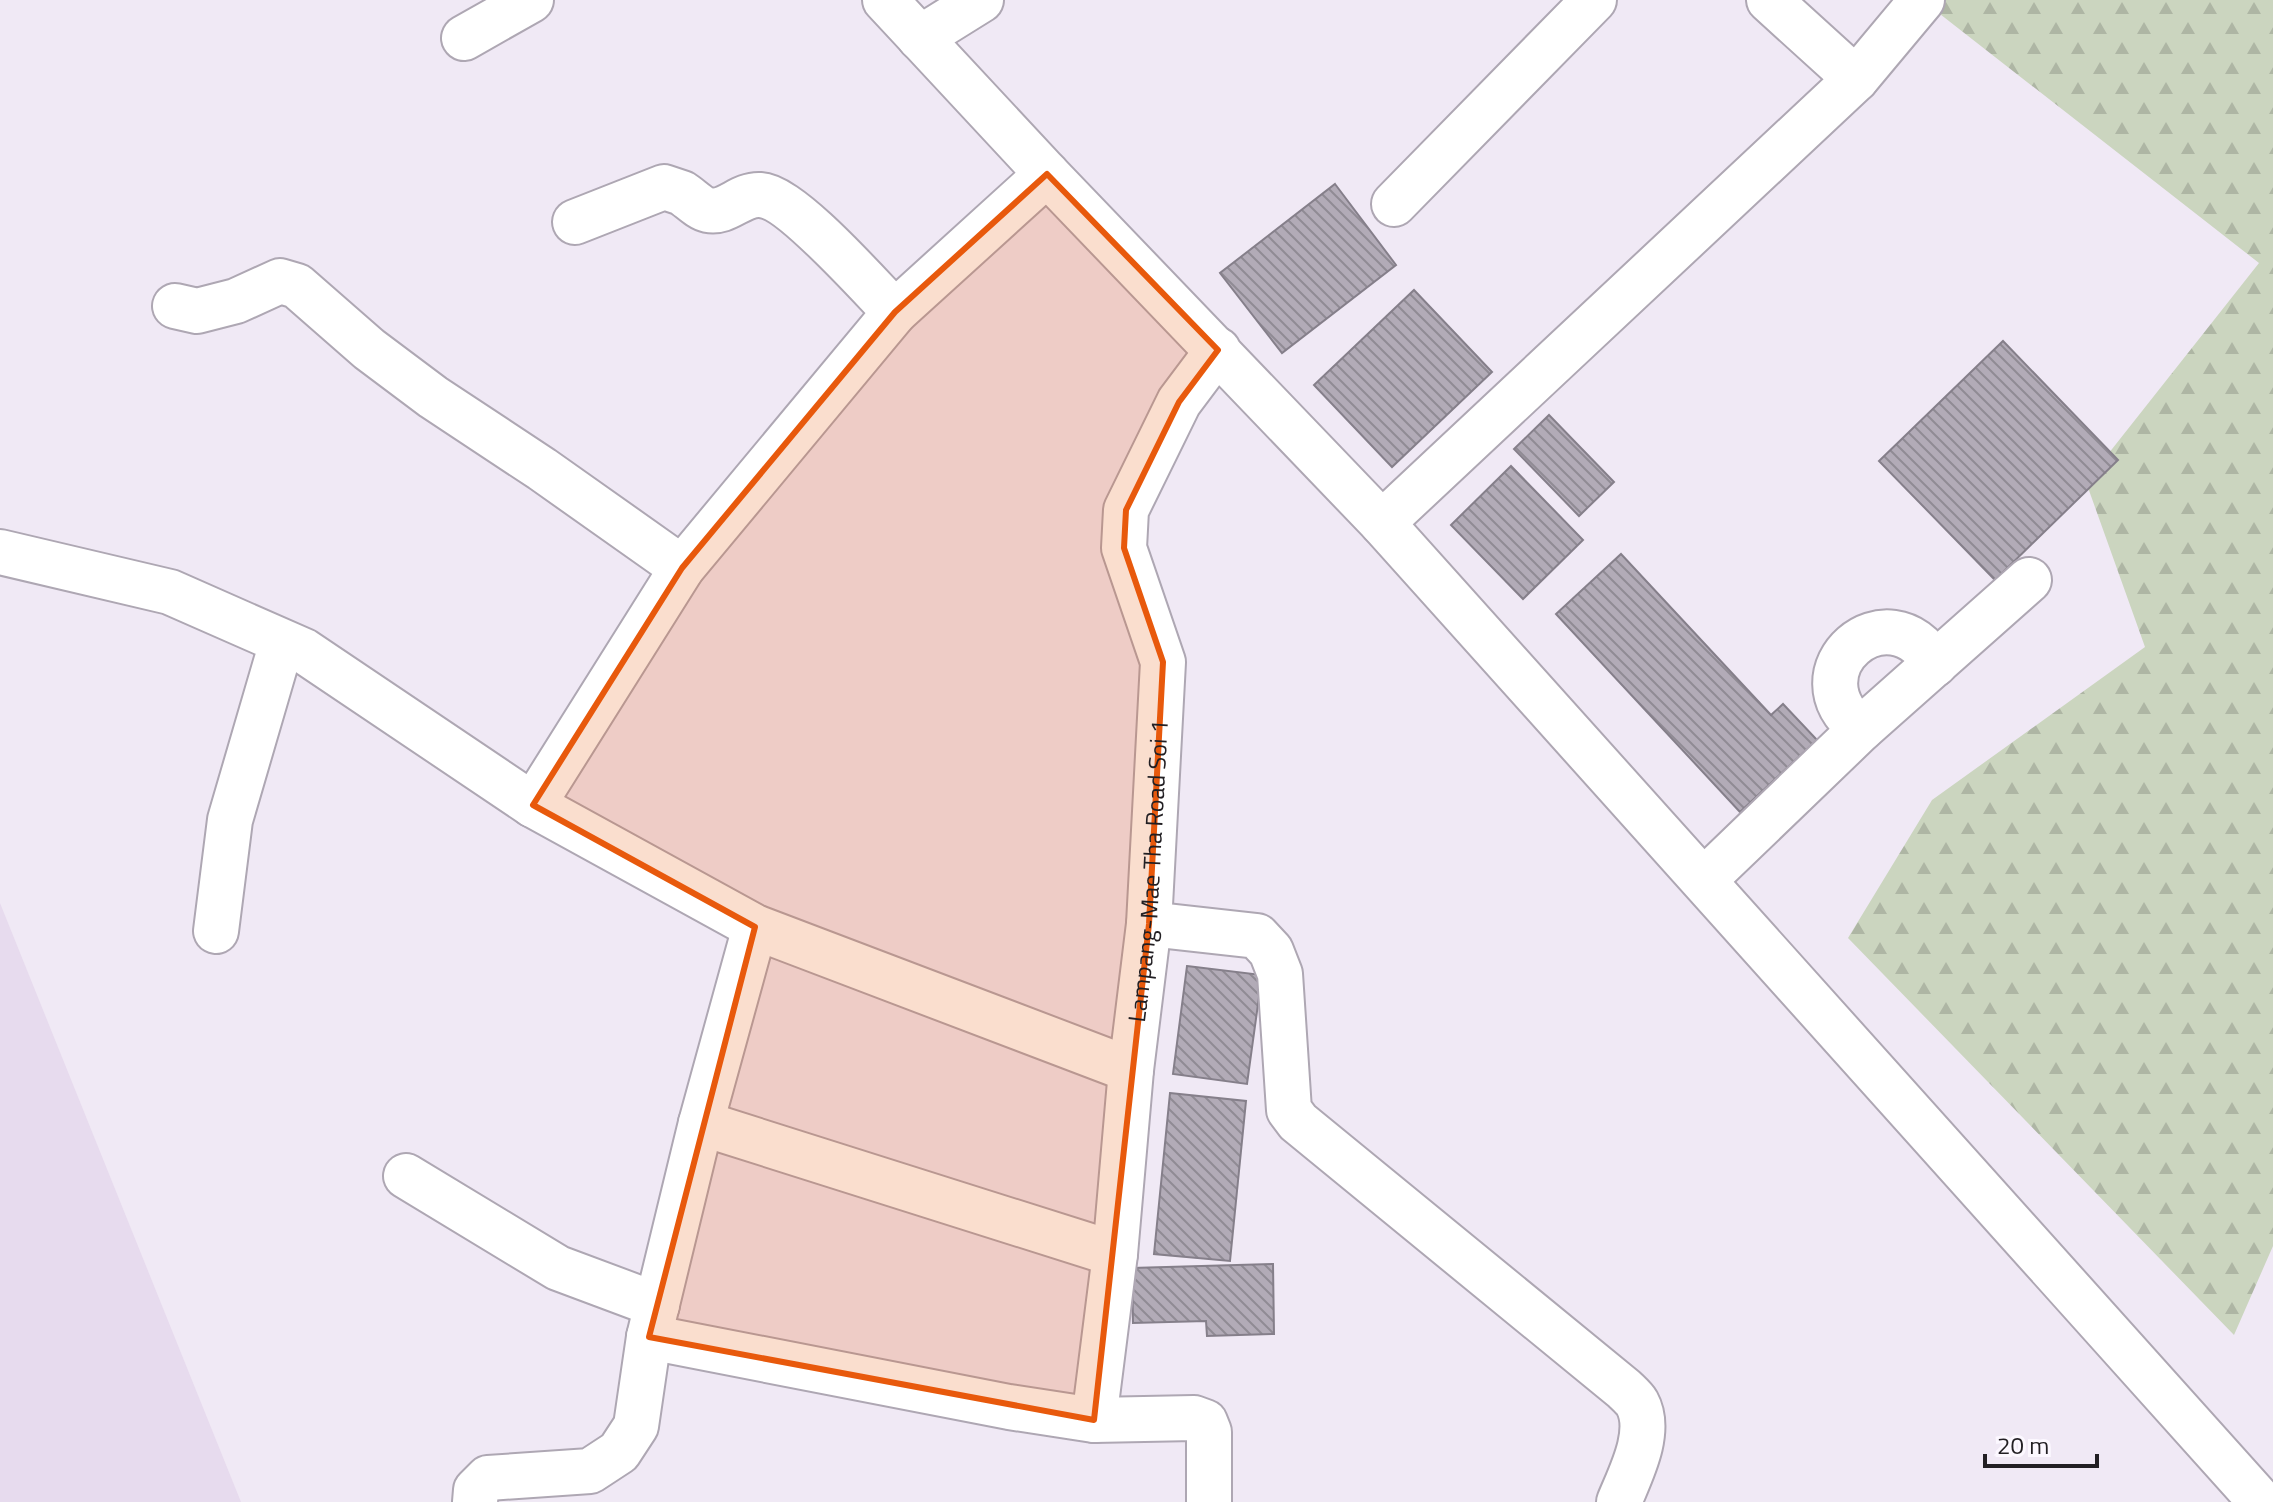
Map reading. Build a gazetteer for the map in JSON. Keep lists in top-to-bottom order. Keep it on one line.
{"streets":{"street":["Lampang-Mae Tha Road Soi 1"]},"scale_bar":"20 m"}
